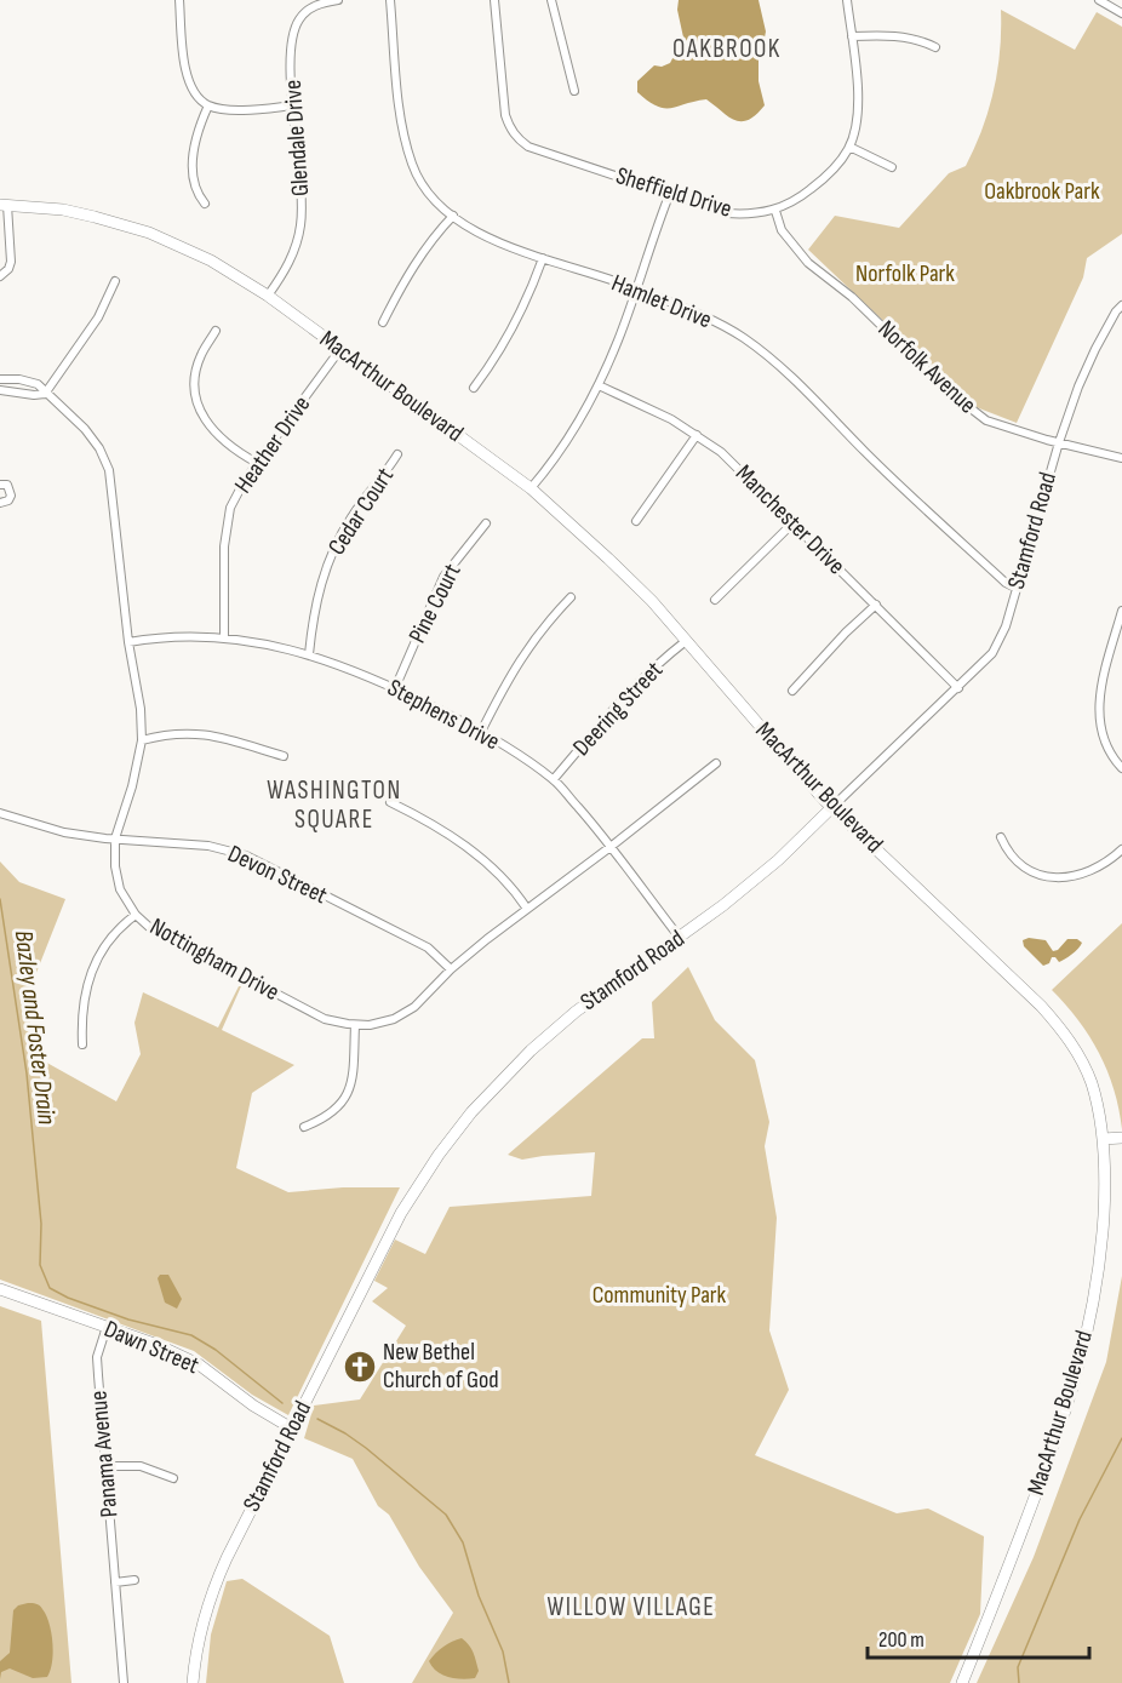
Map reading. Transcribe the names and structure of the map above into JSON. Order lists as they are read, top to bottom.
{
  "streets": {
    "street": [
      "Glendale Drive",
      "Sheffield Drive",
      "Hamlet Drive",
      "Norfolk Avenue",
      "MacArthur Boulevard",
      "Heather Drive",
      "Cedar Court",
      "Manchester Drive",
      "Stamford Road",
      "Pine Court",
      "Deering Street",
      "Stephens Drive",
      "Devon Street",
      "Nottingham Drive",
      "Dawn Street",
      "Panama Avenue"
    ]
  },
  "crossings": [
    ["Glendale Drive", "MacArthur Boulevard"],
    ["Sheffield Drive", "Norfolk Avenue"],
    ["Hamlet Drive", "Stamford Road"],
    ["Norfolk Avenue", "Stamford Road"],
    ["MacArthur Boulevard", "Heather Drive"],
    ["MacArthur Boulevard", "Stamford Road"],
    ["MacArthur Boulevard", "Deering Street"],
    ["Heather Drive", "Stephens Drive"],
    ["Cedar Court", "Stephens Drive"],
    ["Manchester Drive", "Stamford Road"],
    ["Stamford Road", "Stephens Drive"],
    ["Stamford Road", "Dawn Street"],
    ["Pine Court", "Stephens Drive"],
    ["Deering Street", "Stephens Drive"],
    ["Stephens Drive", "Nottingham Drive"],
    ["Devon Street", "Nottingham Drive"],
    ["Dawn Street", "Panama Avenue"]
  ],
  "districts": ["OAKBROOK", "WASHINGTON SQUARE", "WILLOW VILLAGE"],
  "water": ["Bazley and Foster Drain"],
  "parks": ["Oakbrook Park", "Norfolk Park", "Community Park"],
  "places": {
    "church": ["New Bethel Church of God"]
  },
  "scale_bar": "200 m"
}
